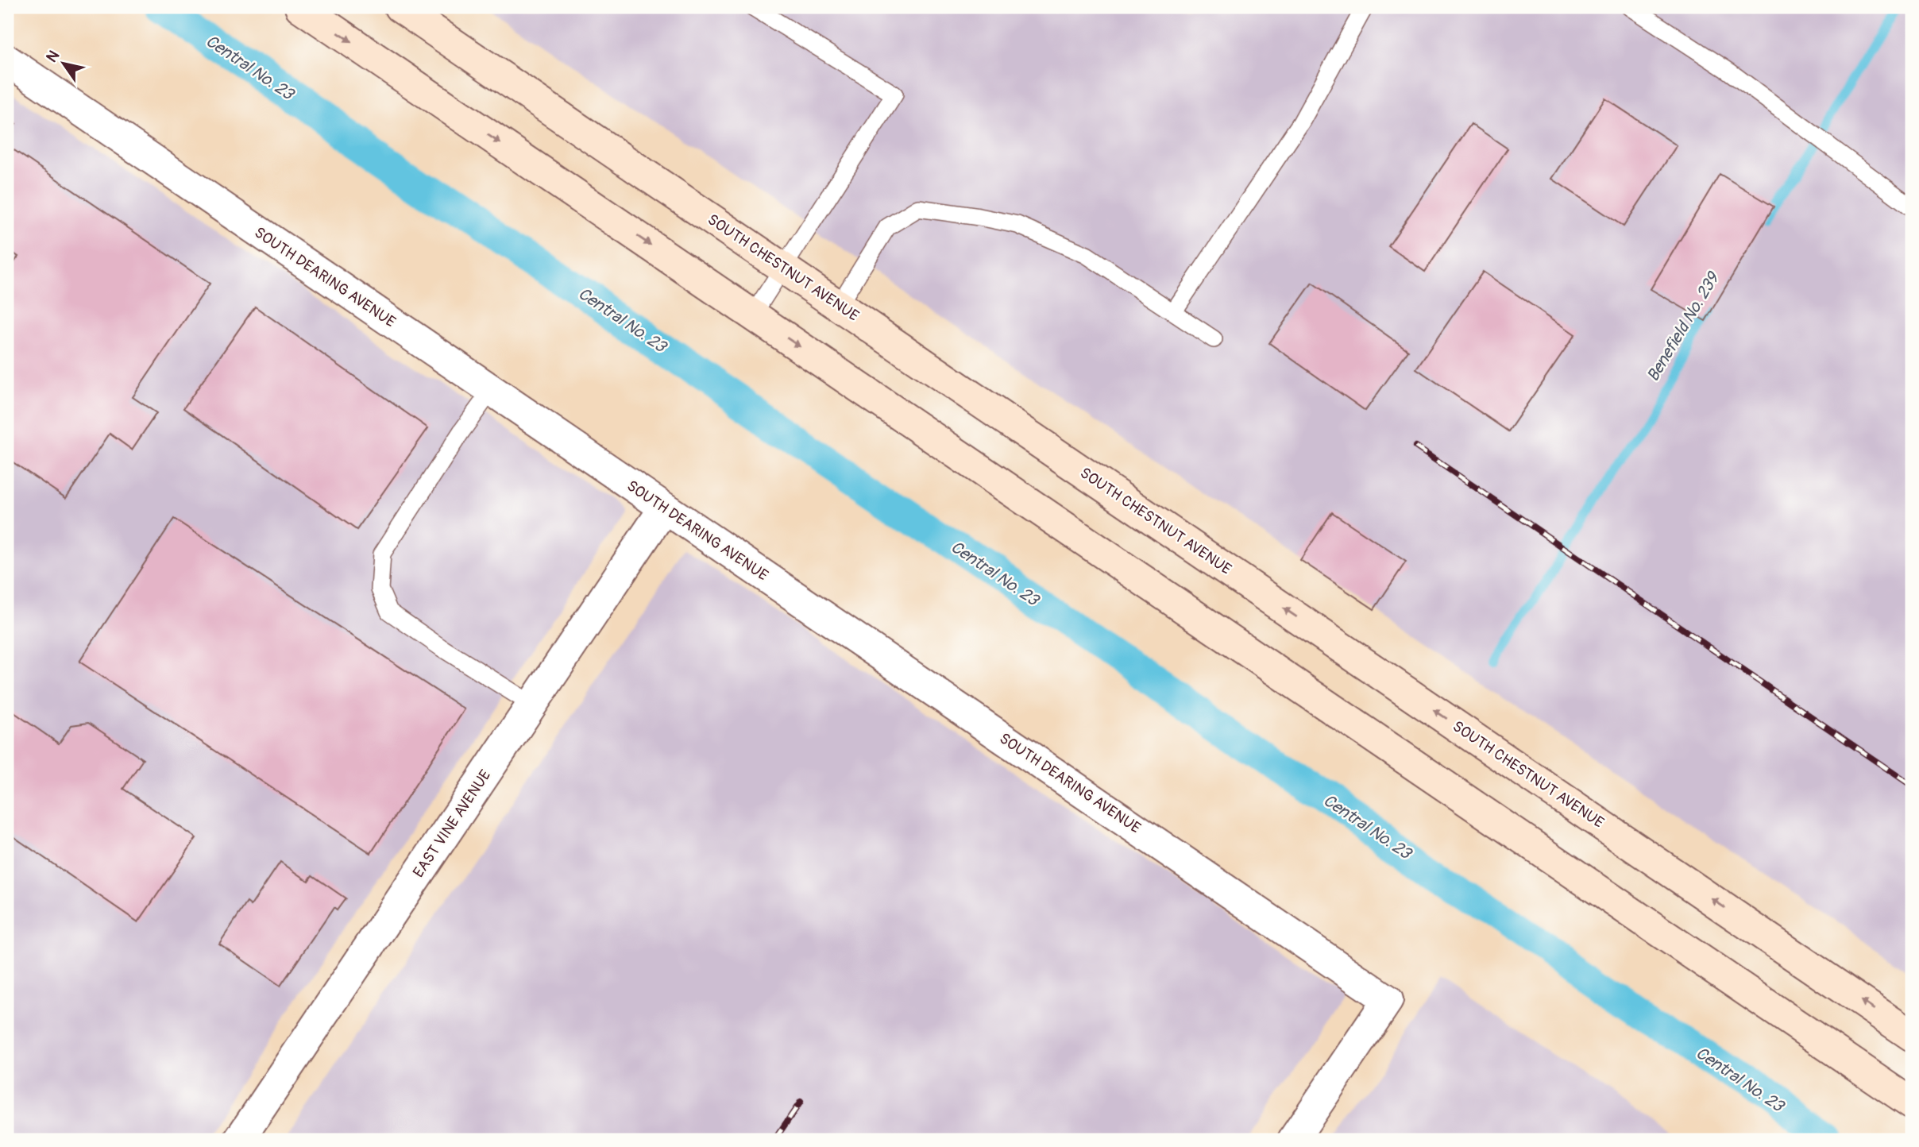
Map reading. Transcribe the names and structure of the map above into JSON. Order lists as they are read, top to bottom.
{
  "streets": {
    "main road": ["SOUTH CHESTNUT AVENUE"],
    "street": ["SOUTH DEARING AVENUE", "EAST VINE AVENUE"]
  },
  "crossings": [
    ["SOUTH DEARING AVENUE", "EAST VINE AVENUE"]
  ],
  "water": ["Central No. 23", "Benefield No. 239"],
  "north": "top left"
}
